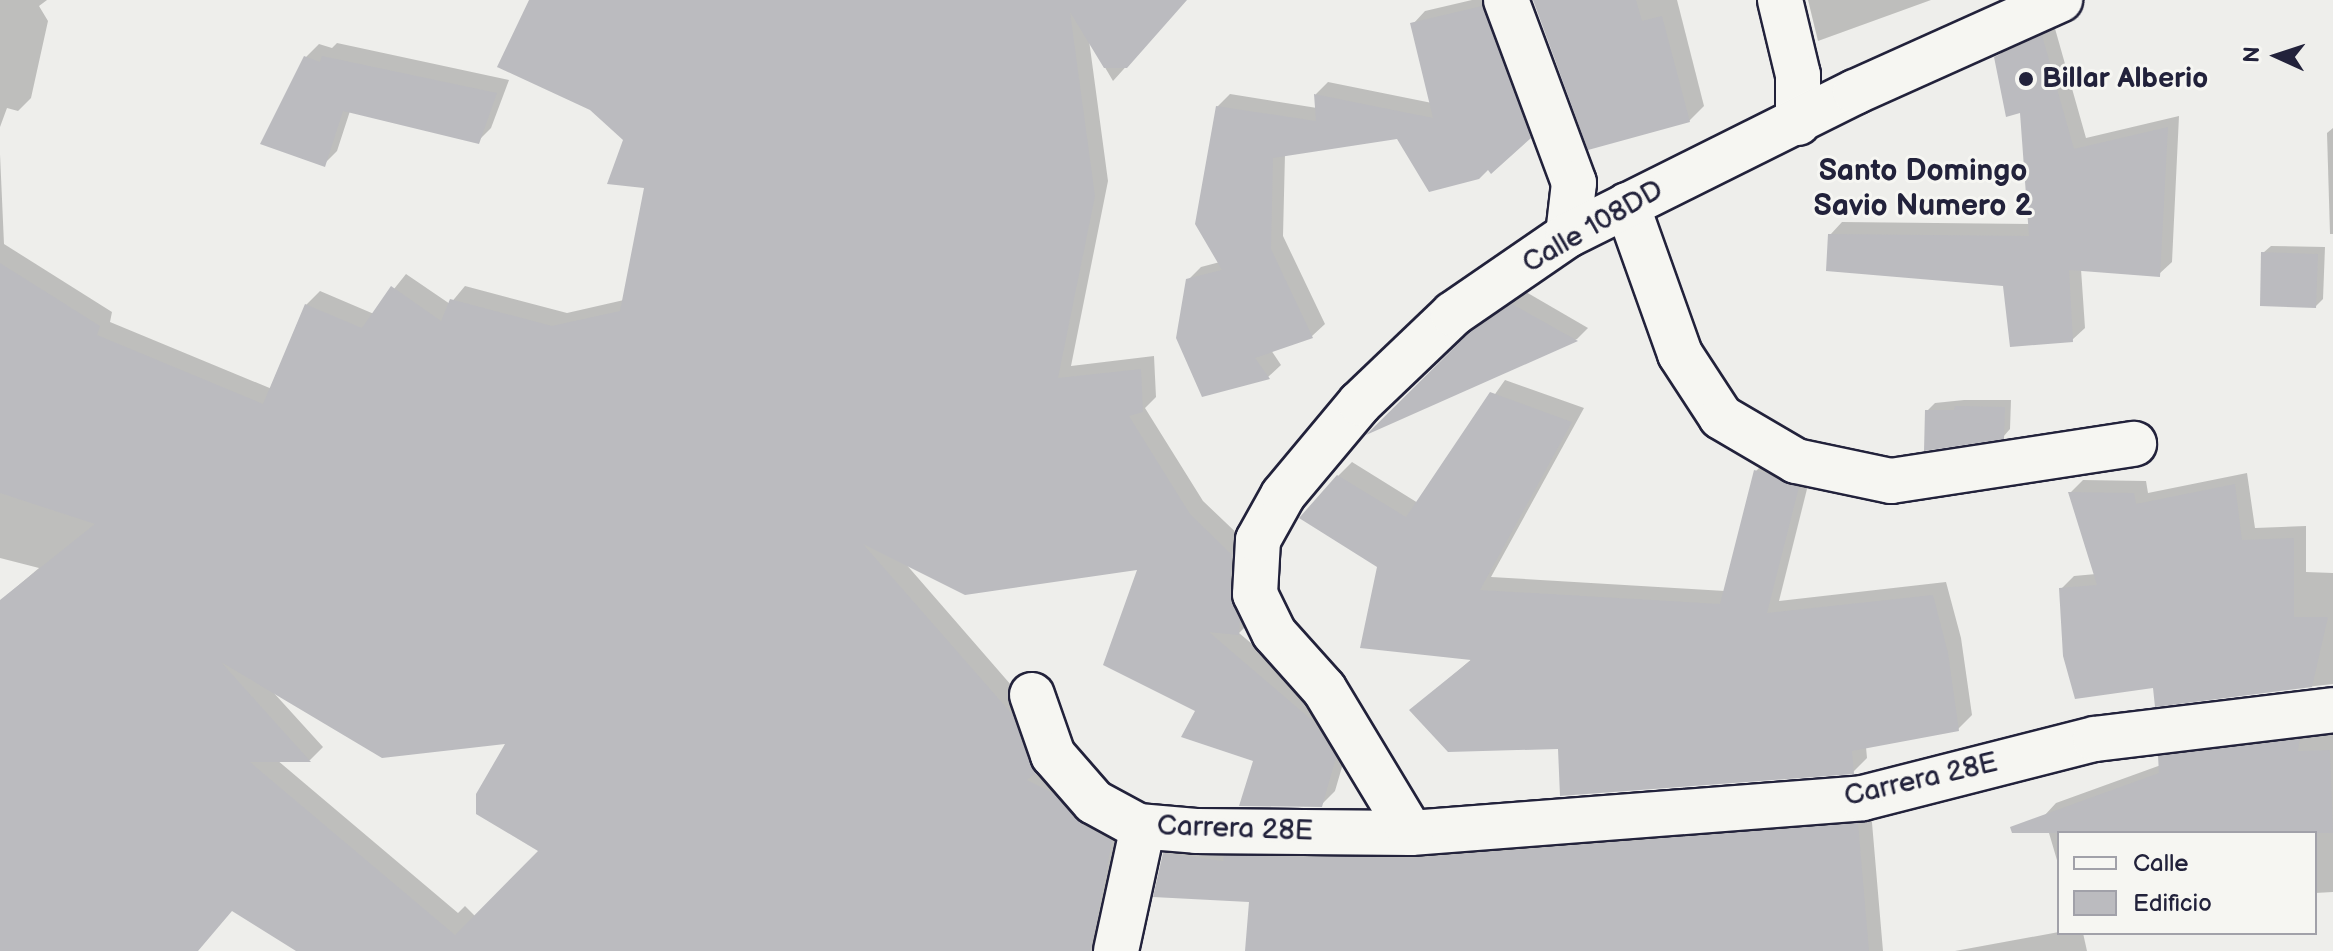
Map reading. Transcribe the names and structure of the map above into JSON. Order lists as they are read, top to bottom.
{
  "streets": {
    "street": ["Calle 108DD", "Carrera 28E"]
  },
  "crossings": [
    ["Calle 108DD", "Carrera 28E"]
  ],
  "districts": ["Santo Domingo Savio Numero 2"],
  "places": ["Billar Alberio"],
  "legend": ["Calle", "Edificio"],
  "north": "left"
}
